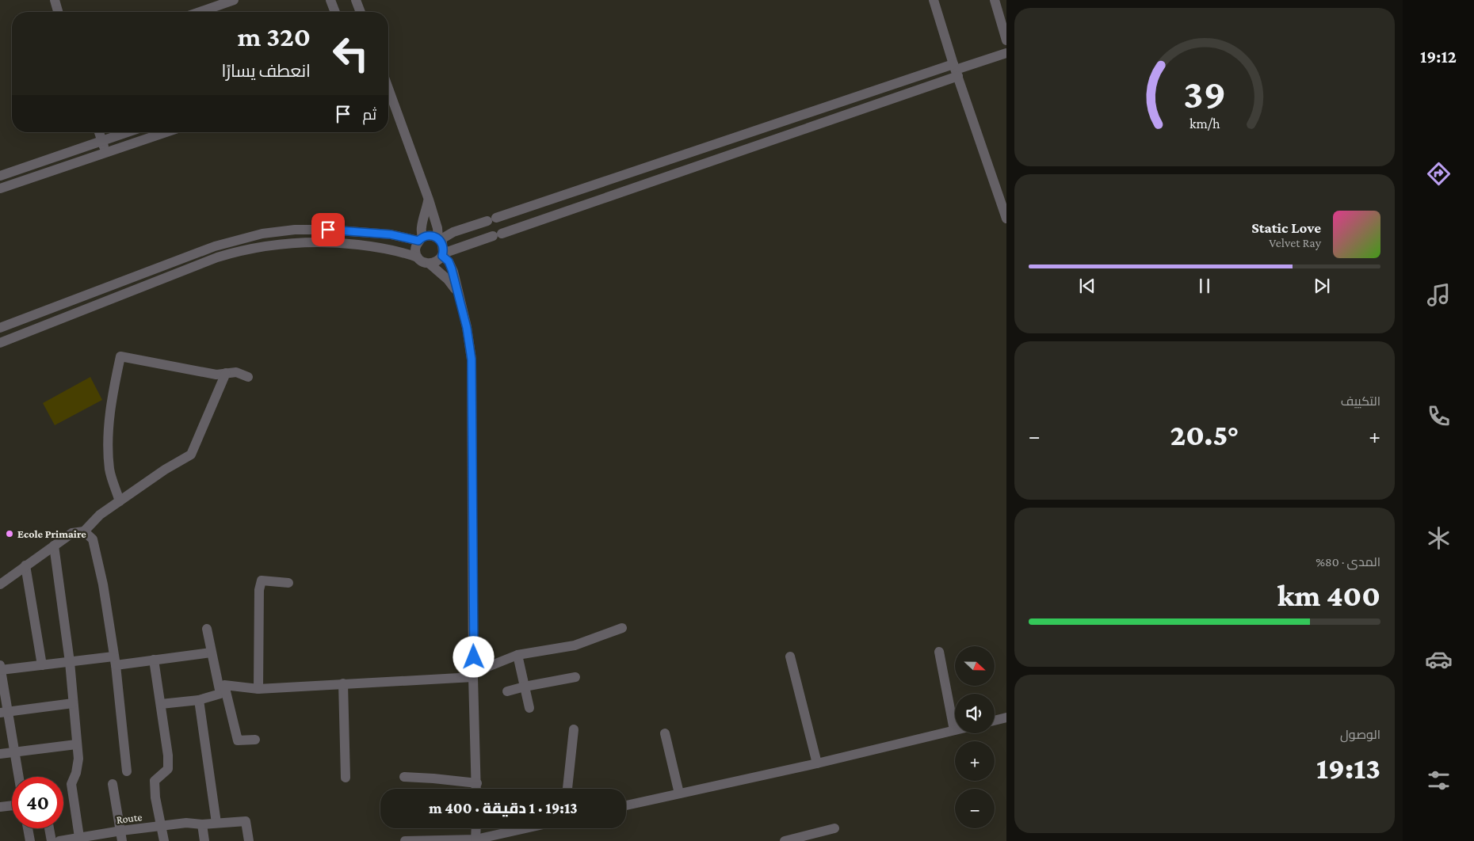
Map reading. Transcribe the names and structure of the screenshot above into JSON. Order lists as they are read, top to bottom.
{
  "streets": {
    "street": ["Route"]
  },
  "places": ["Ecole Primaire"],
  "north": "right",
  "page": {
    "tabs": "19:12",
    "turn": ["320 m", "انعطف يسارًا"],
    "then": "ثم",
    "song": ["Static Love", "Velvet Ray"],
    "tile": [
      "التكييف",
      ["المدى · 80%", "400 km"],
      ["الوصول", "19:13"]
    ],
    "heat": ["−", "20.5°", "+"],
    "map_buttons": ["+", "−"],
    "limit": "40",
    "trip": "19:13 · 1 دقيقة · 400 m",
    "gauge": ["39", "km/h"]
  }
}
